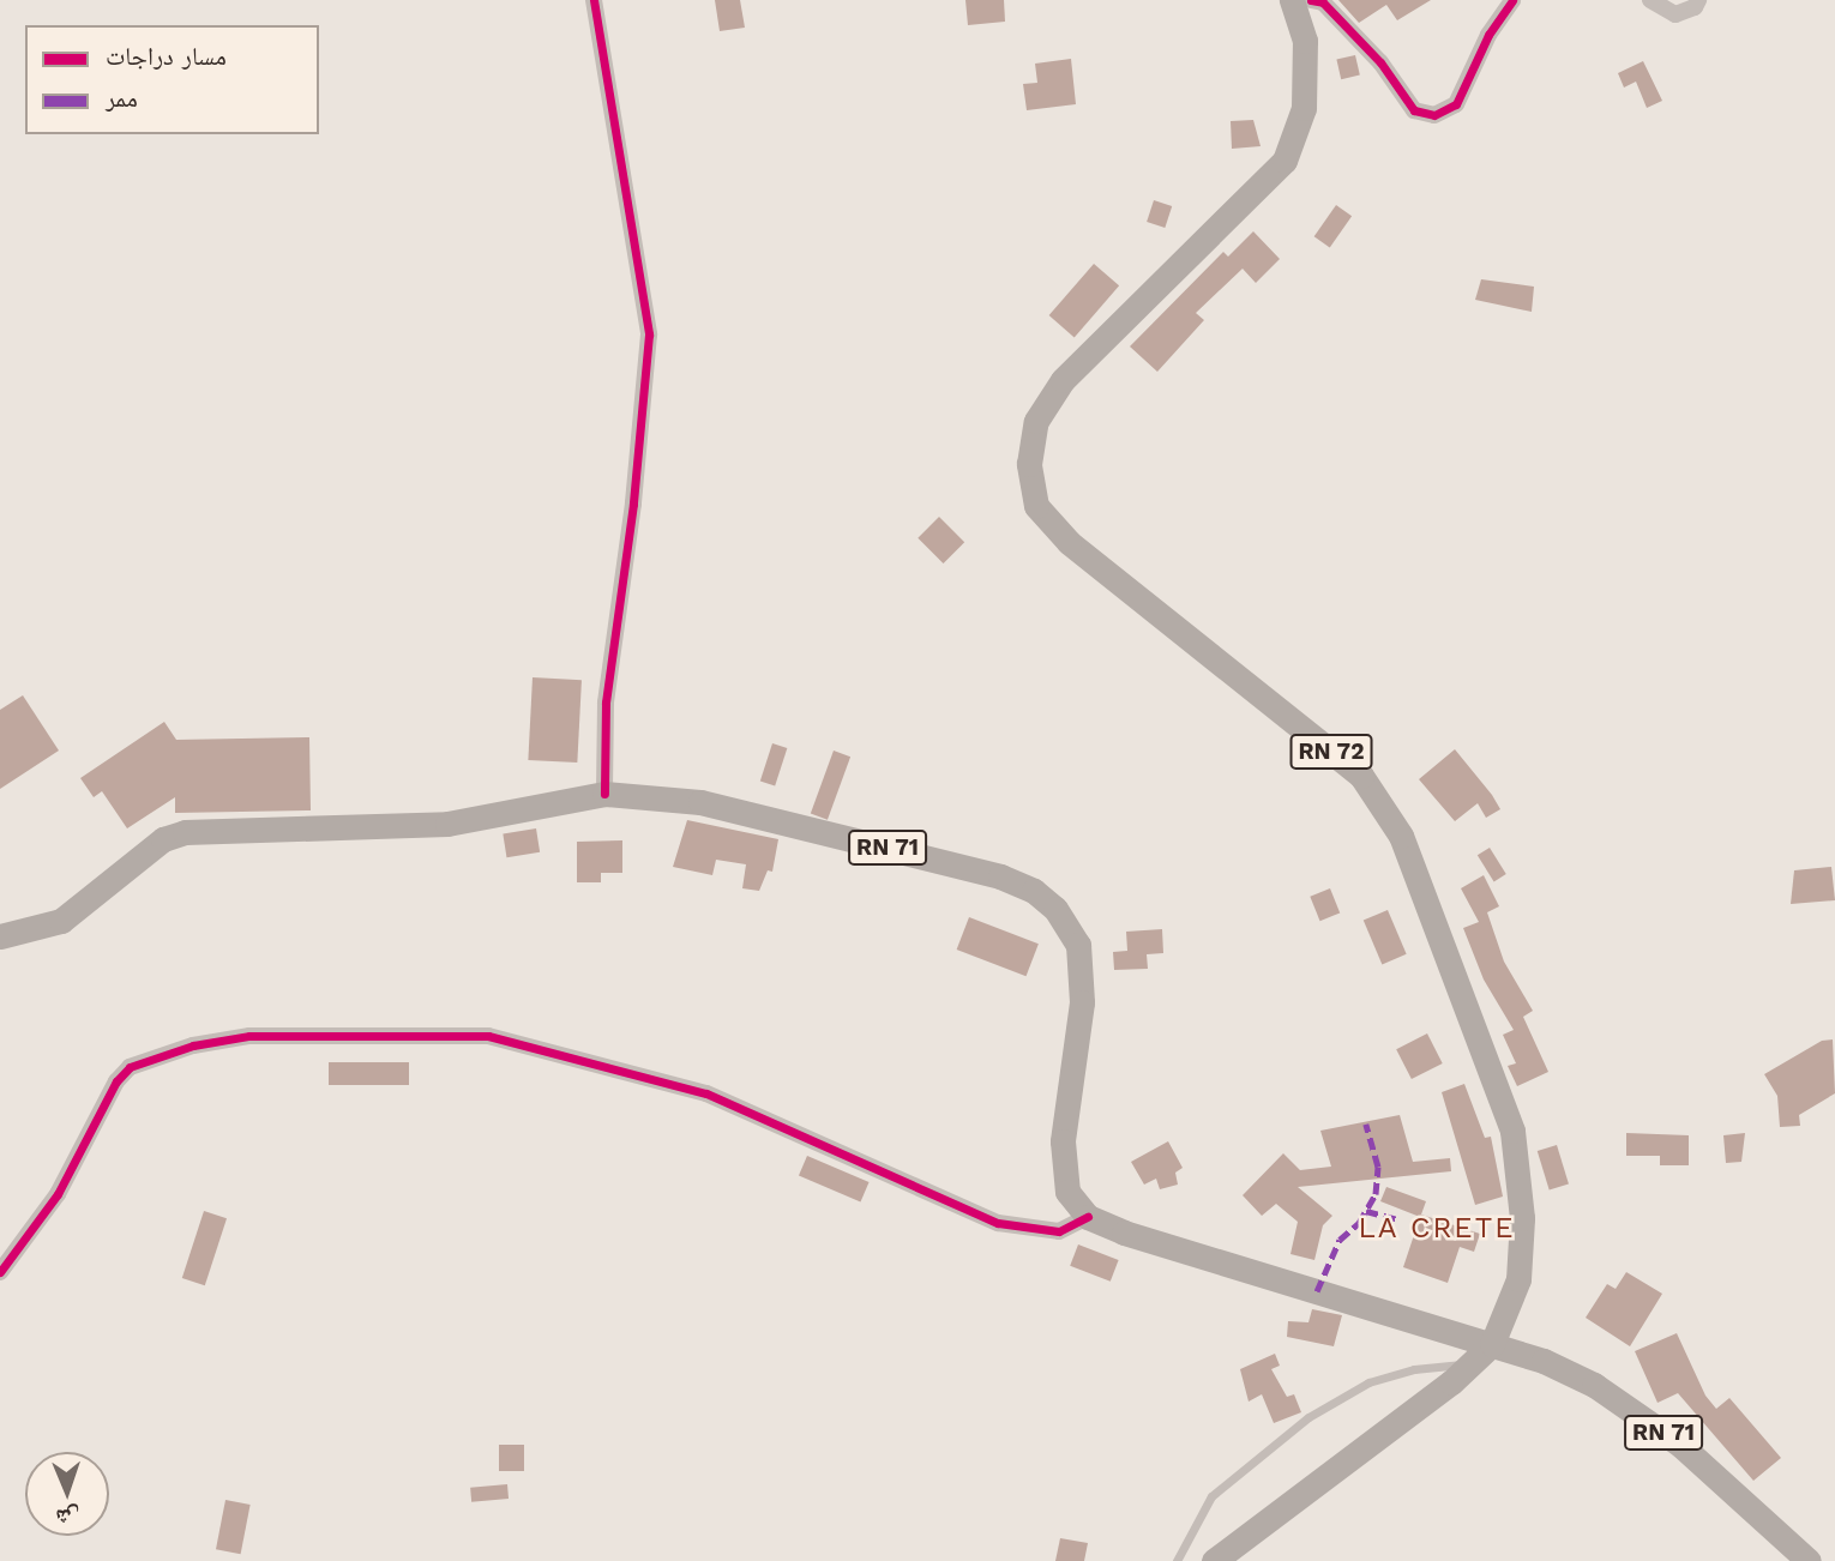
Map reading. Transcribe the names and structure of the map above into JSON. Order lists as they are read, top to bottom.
{
  "streets": {
    "main road": ["RN 72", "RN 71"]
  },
  "crossings": [
    ["RN 72", "RN 71"]
  ],
  "districts": ["LA CRETE"],
  "legend": ["مسار دراجات", "ممر"],
  "north": "bottom"
}
